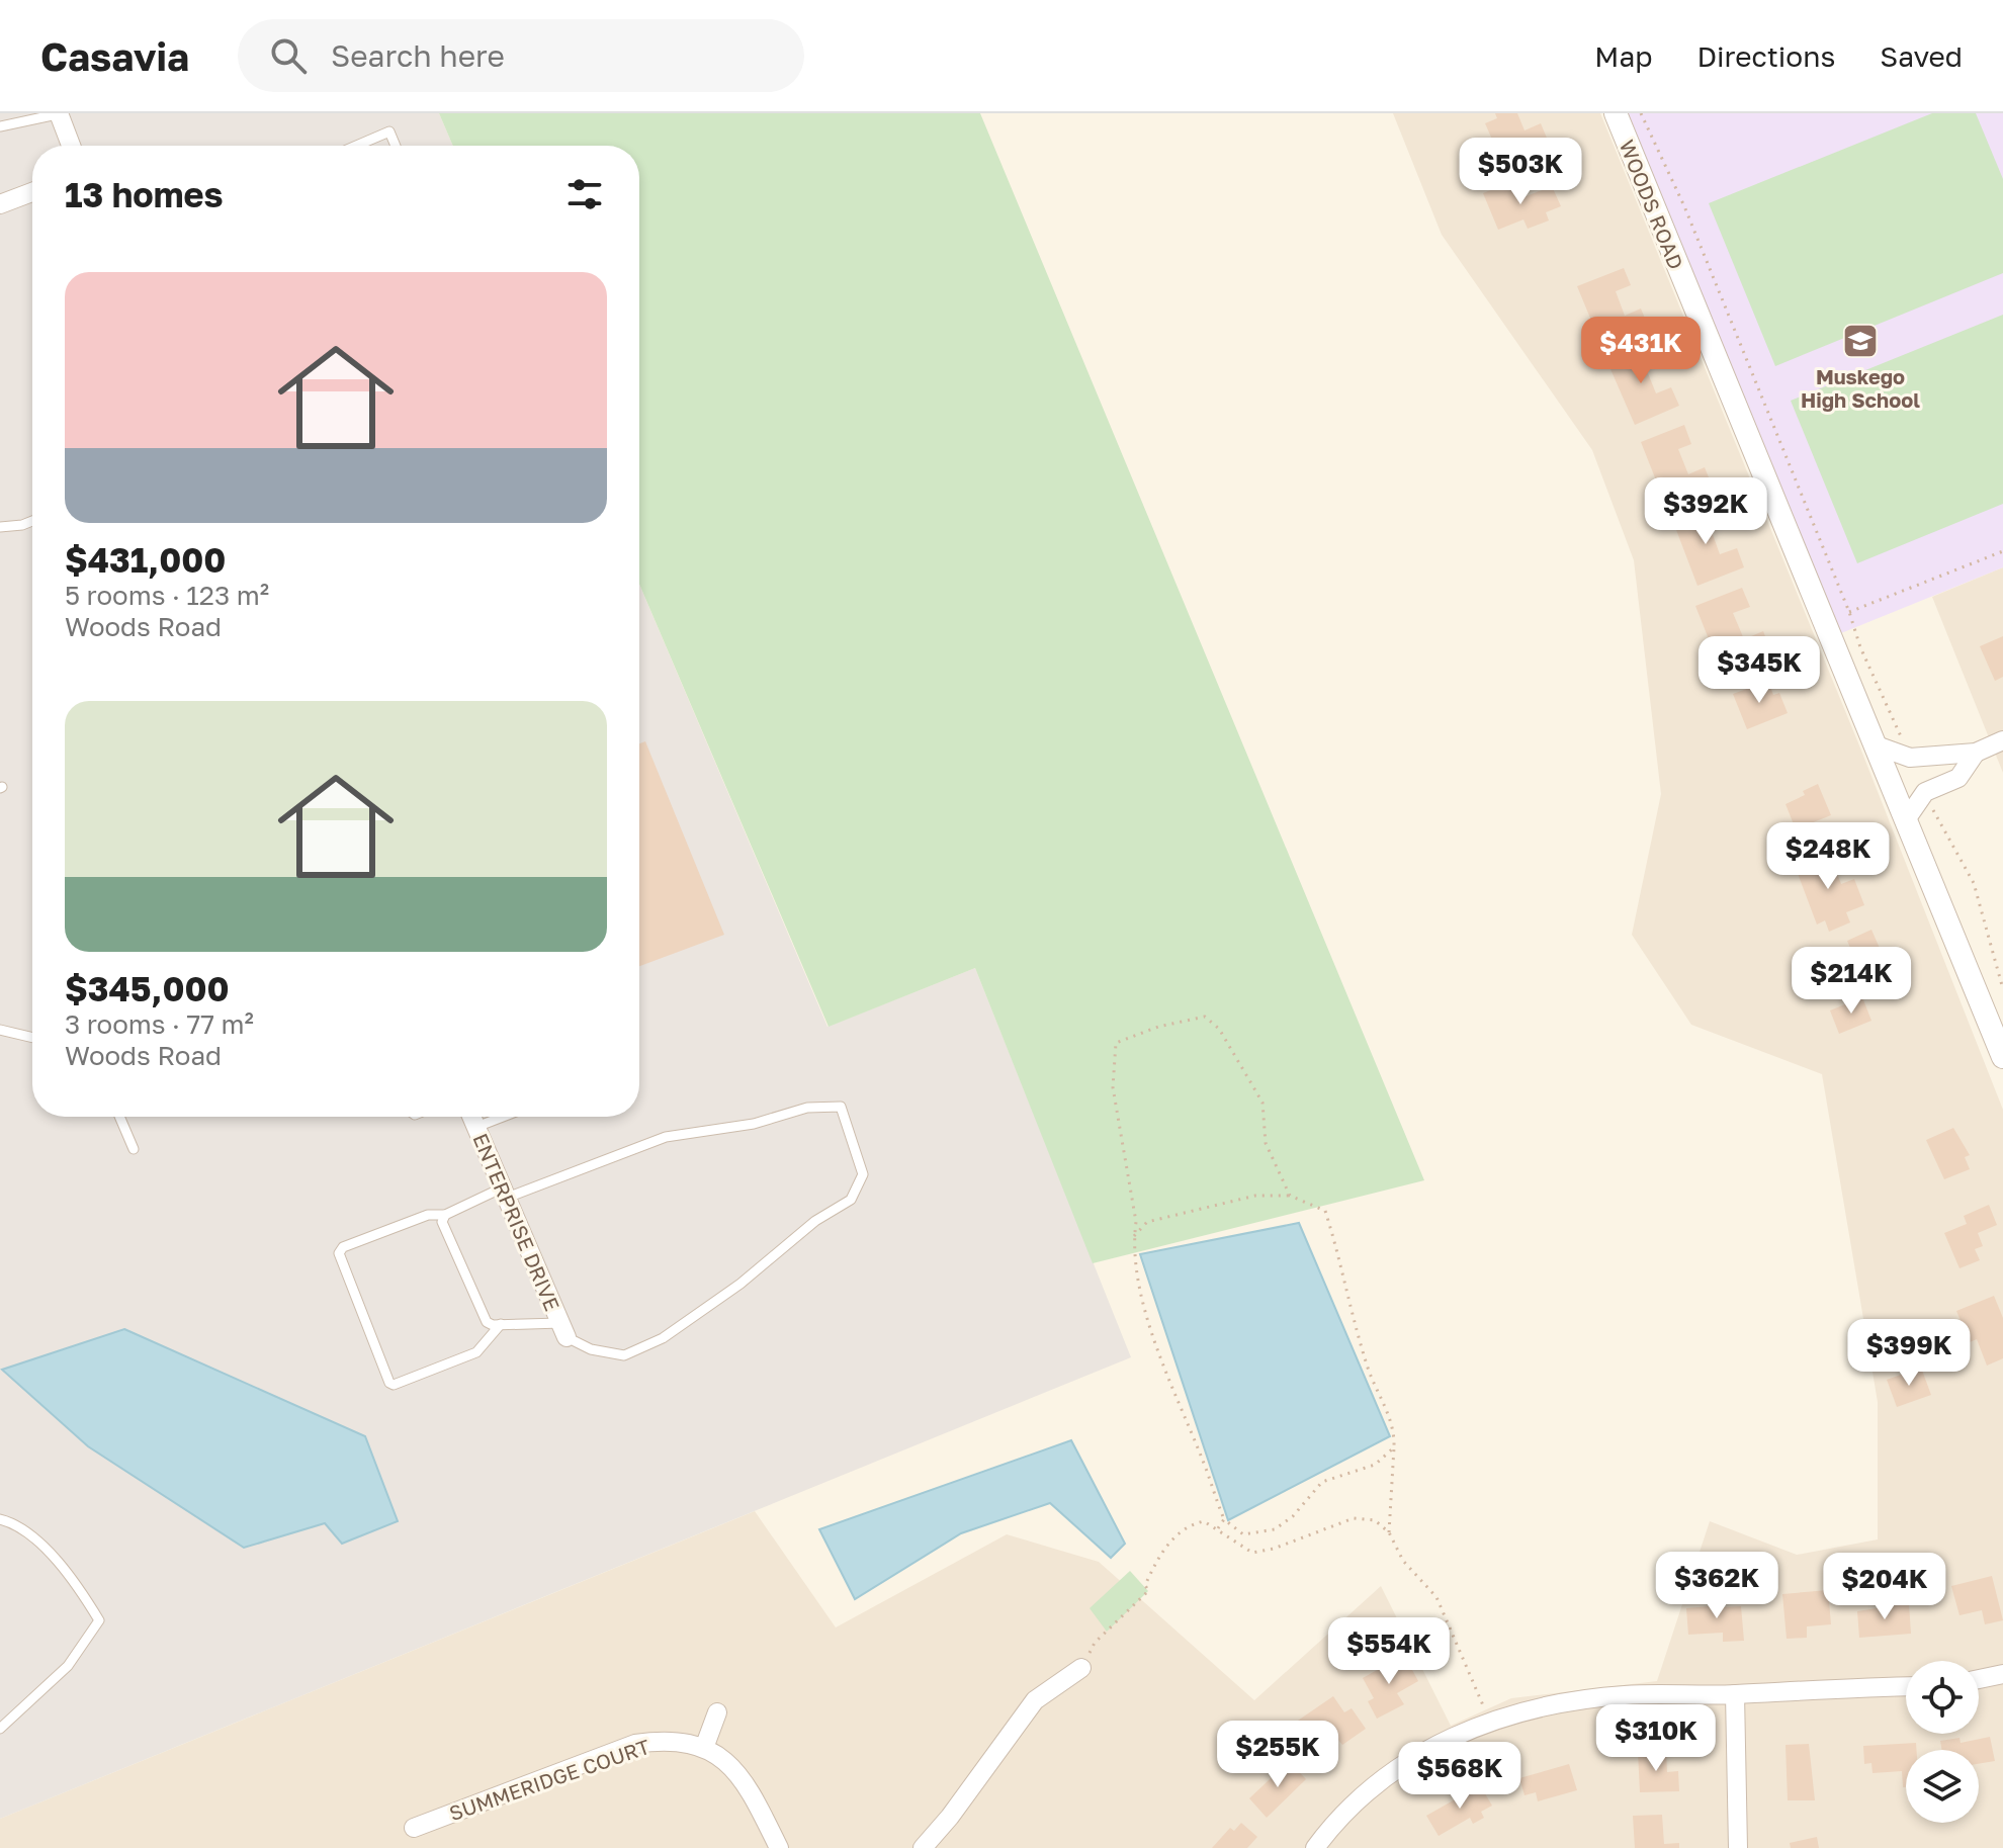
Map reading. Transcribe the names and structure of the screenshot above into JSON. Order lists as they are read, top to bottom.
{
  "streets": {
    "street": ["WOODS ROAD", "ENTERPRISE DRIVE", "SUMMERIDGE COURT"]
  },
  "places": {
    "school or university": ["Muskego High School"]
  },
  "page": {
    "header": "Casavia",
    "search": "Search here",
    "nav": ["Map", "Directions", "Saved"],
    "price": [
      "$503K",
      "$431K",
      "$392K",
      "$345K",
      "$248K",
      "$214K",
      "$399K",
      "$362K",
      "$204K",
      "$554K",
      "$310K",
      "$255K",
      "$568K"
    ],
    "heading": "13 homes",
    "list": [
      {
        "name": "$431,000",
        "note": "5 rooms · 123 m² · Woods Road"
      },
      {
        "name": "$345,000",
        "note": "3 rooms · 77 m² · Woods Road"
      }
    ]
  }
}
